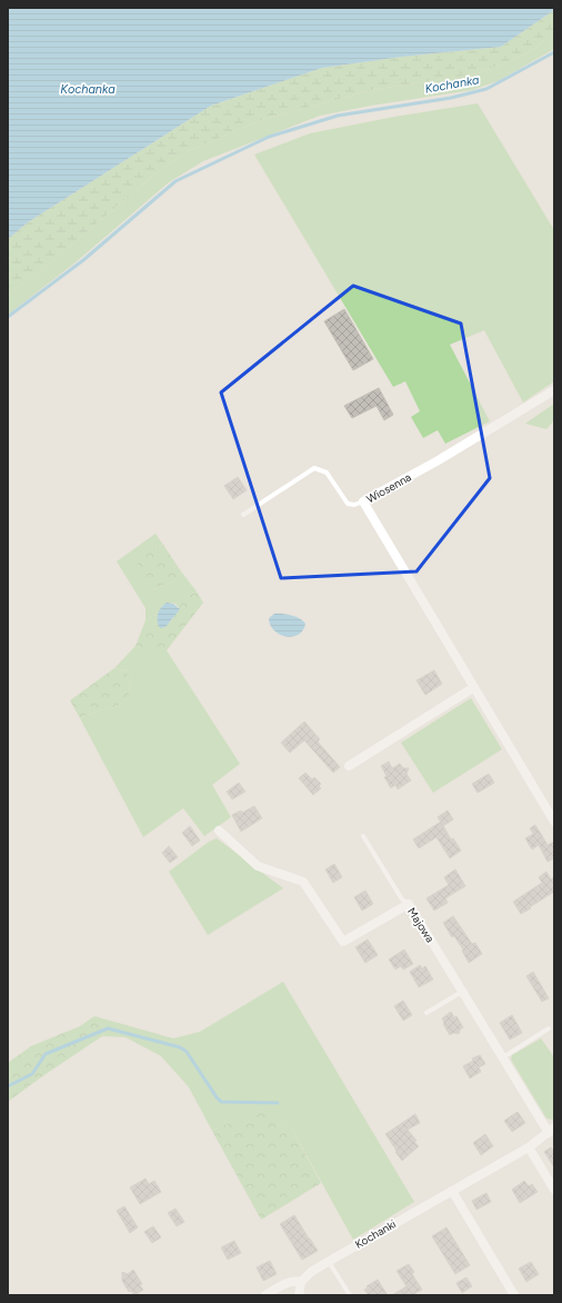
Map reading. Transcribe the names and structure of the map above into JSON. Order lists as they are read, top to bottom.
{
  "streets": {
    "street": ["Wiosenna", "Majowa", "Kochanki"]
  },
  "crossings": [
    ["Majowa", "Kochanki"]
  ],
  "water": ["Kochanka"]
}
